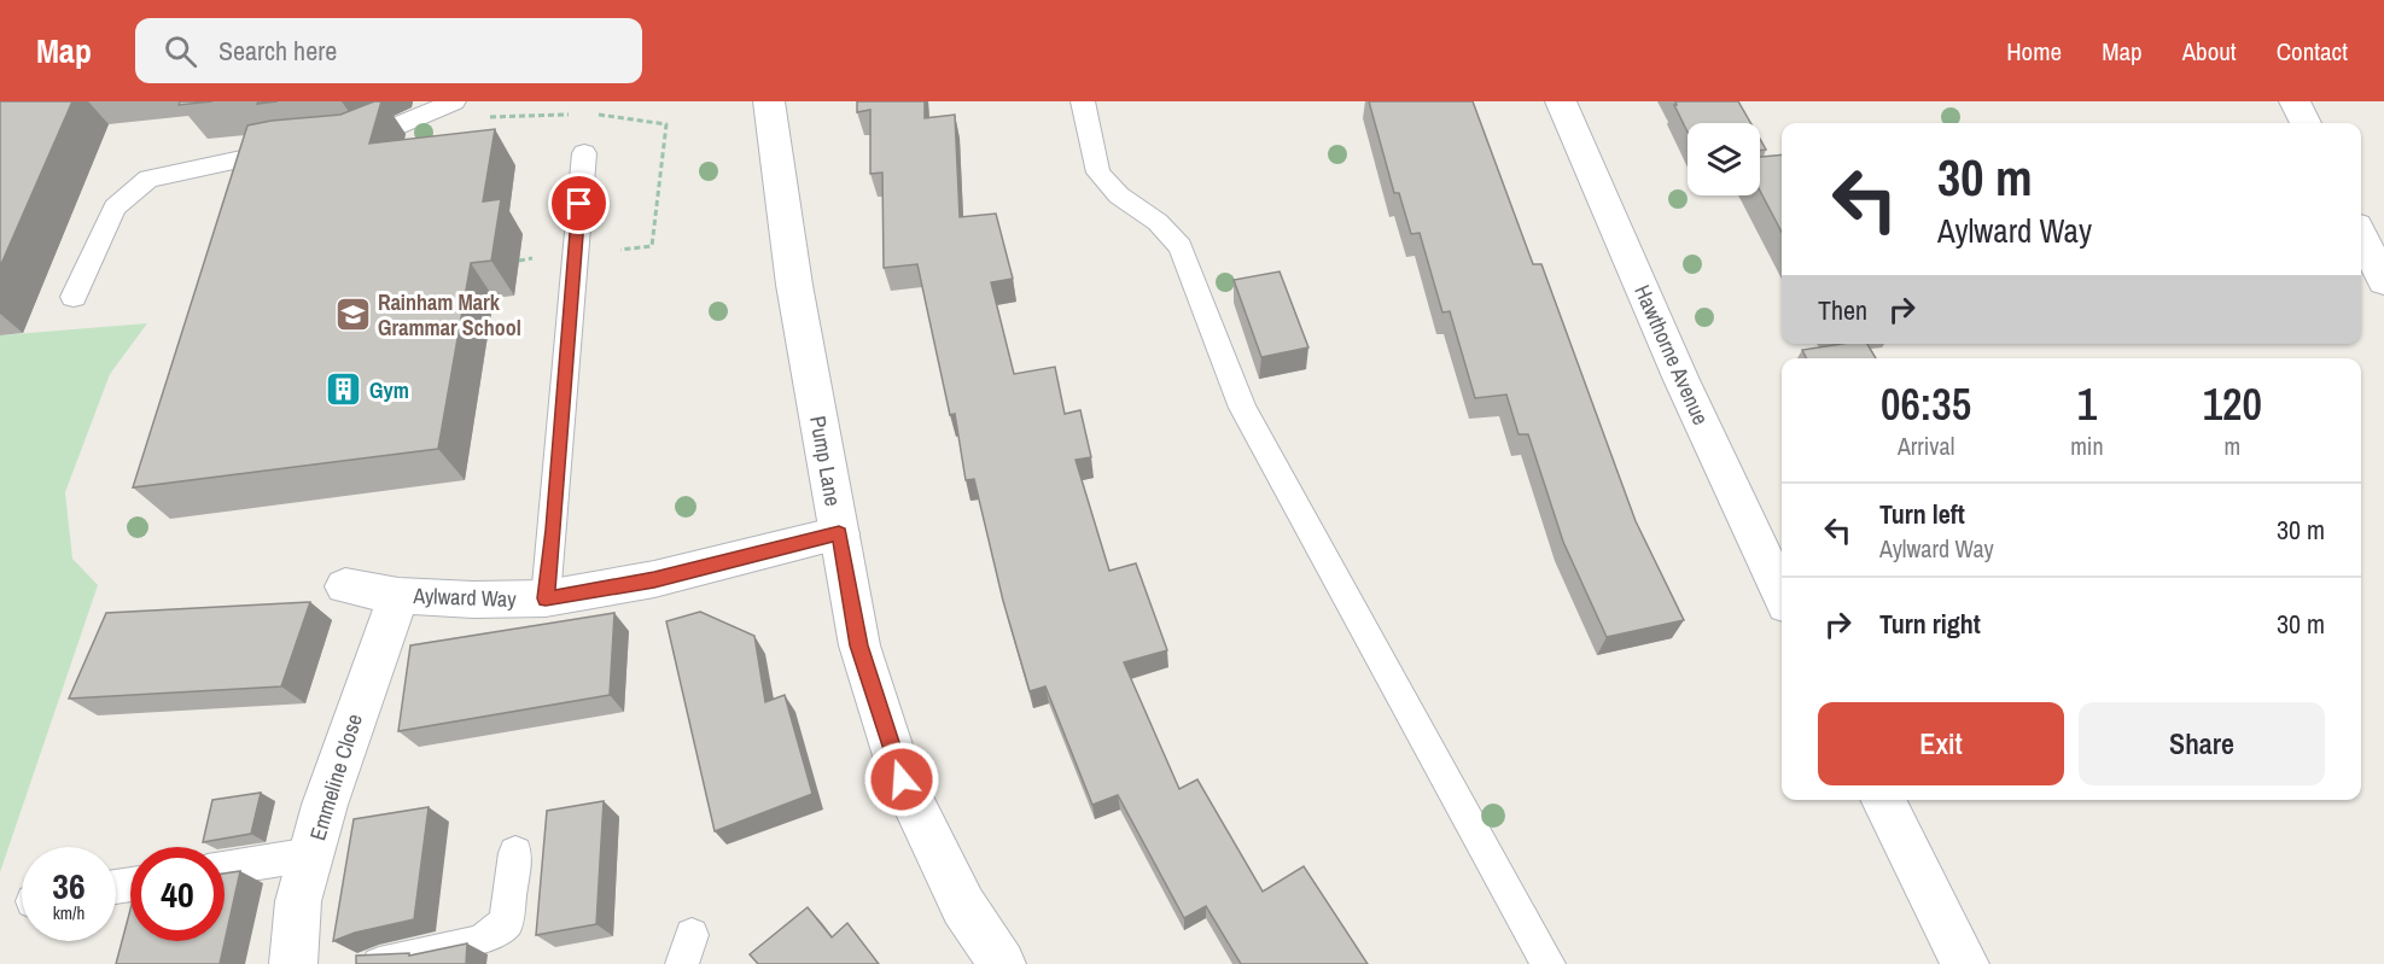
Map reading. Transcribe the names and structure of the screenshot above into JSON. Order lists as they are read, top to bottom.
{
  "streets": {
    "street": [
      "Hawthorne Avenue",
      "Pump Lane",
      "Aylward Way",
      "Emmeline Close"
    ]
  },
  "crossings": [
    ["Pump Lane", "Aylward Way"],
    ["Aylward Way", "Emmeline Close"]
  ],
  "places": {
    "school or university": ["Rainham Mark Grammar School"],
    "building": ["Gym"]
  },
  "page": {
    "header": "Map",
    "search": "Search here",
    "nav": [
      "Home",
      "Map",
      "About",
      "Contact"
    ],
    "turn": ["30 m", "Aylward Way"],
    "then": "Then",
    "eta": [
      "06:35",
      "Arrival",
      "1",
      "min",
      "120",
      "m"
    ],
    "list": [
      {
        "name": "Turn left",
        "note": "Aylward Way",
        "value": "30 m"
      },
      {
        "name": "Turn right",
        "value": "30 m"
      }
    ],
    "buttons": ["Exit", "Share"],
    "speed": "36 km/h",
    "limit": "40"
  }
}
